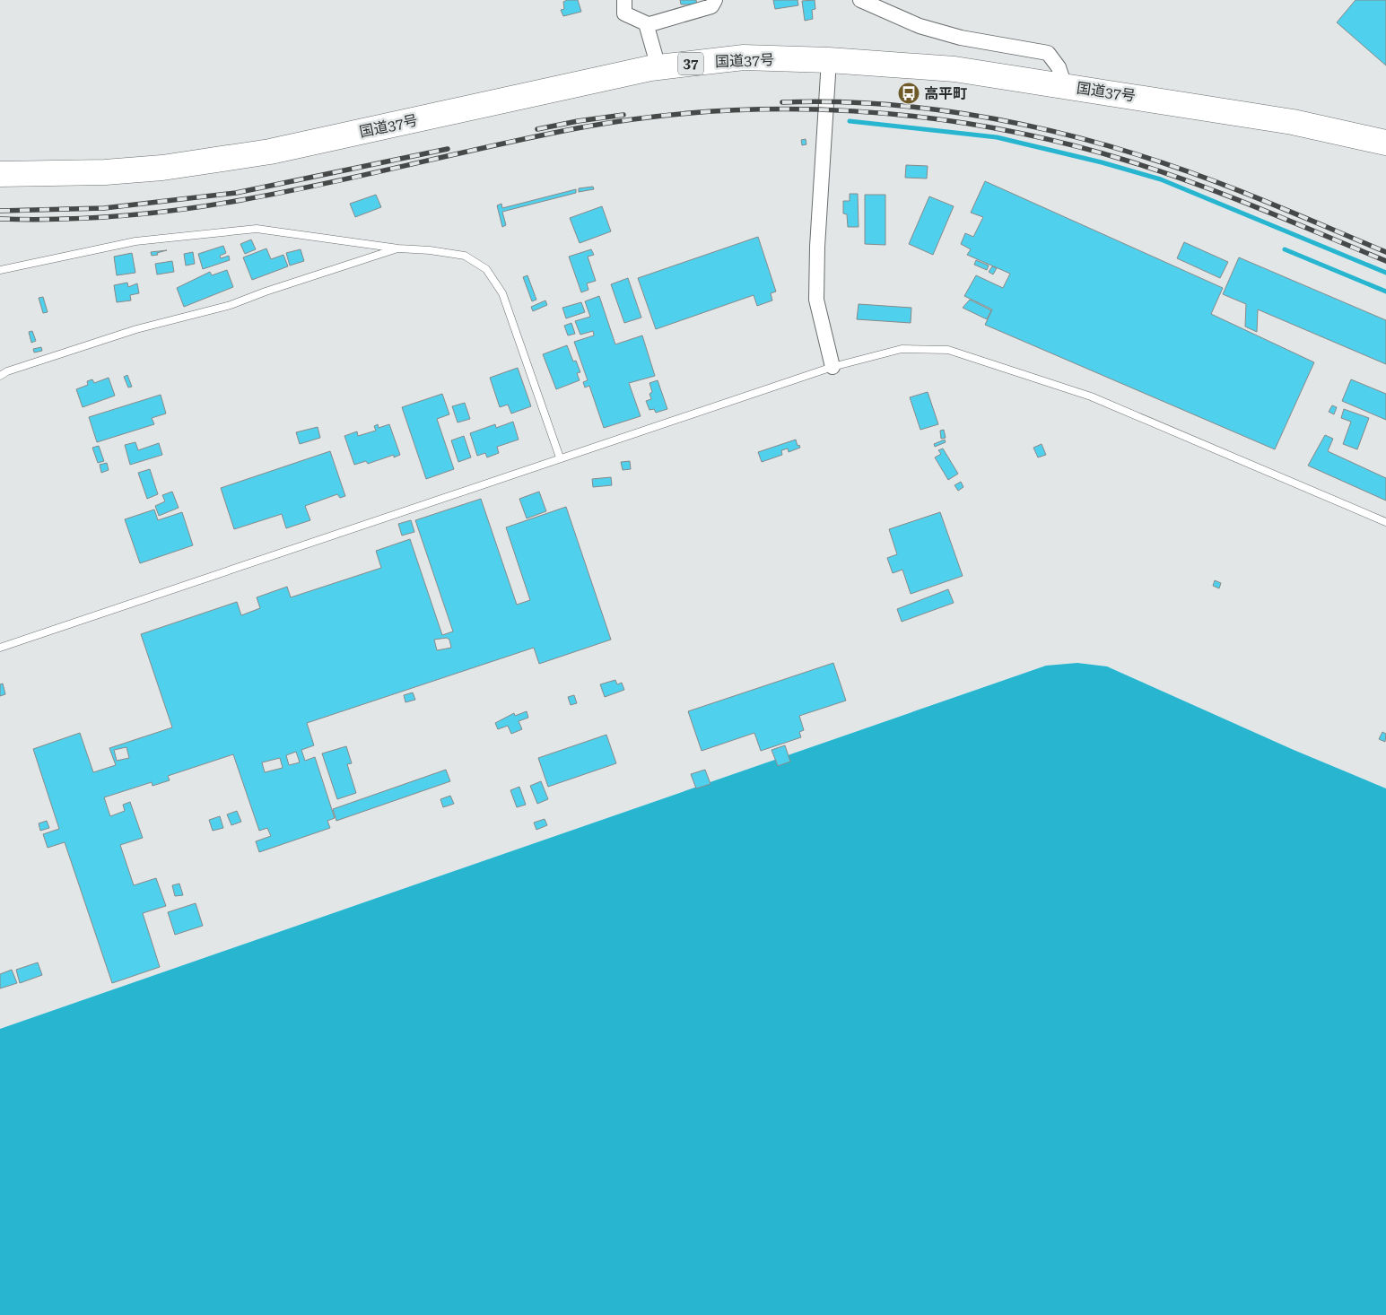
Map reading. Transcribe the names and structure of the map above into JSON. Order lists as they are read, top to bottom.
{
  "streets": {
    "highway": ["国道37号", "37"]
  },
  "places": {
    "bus stop": ["高平町"]
  }
}
